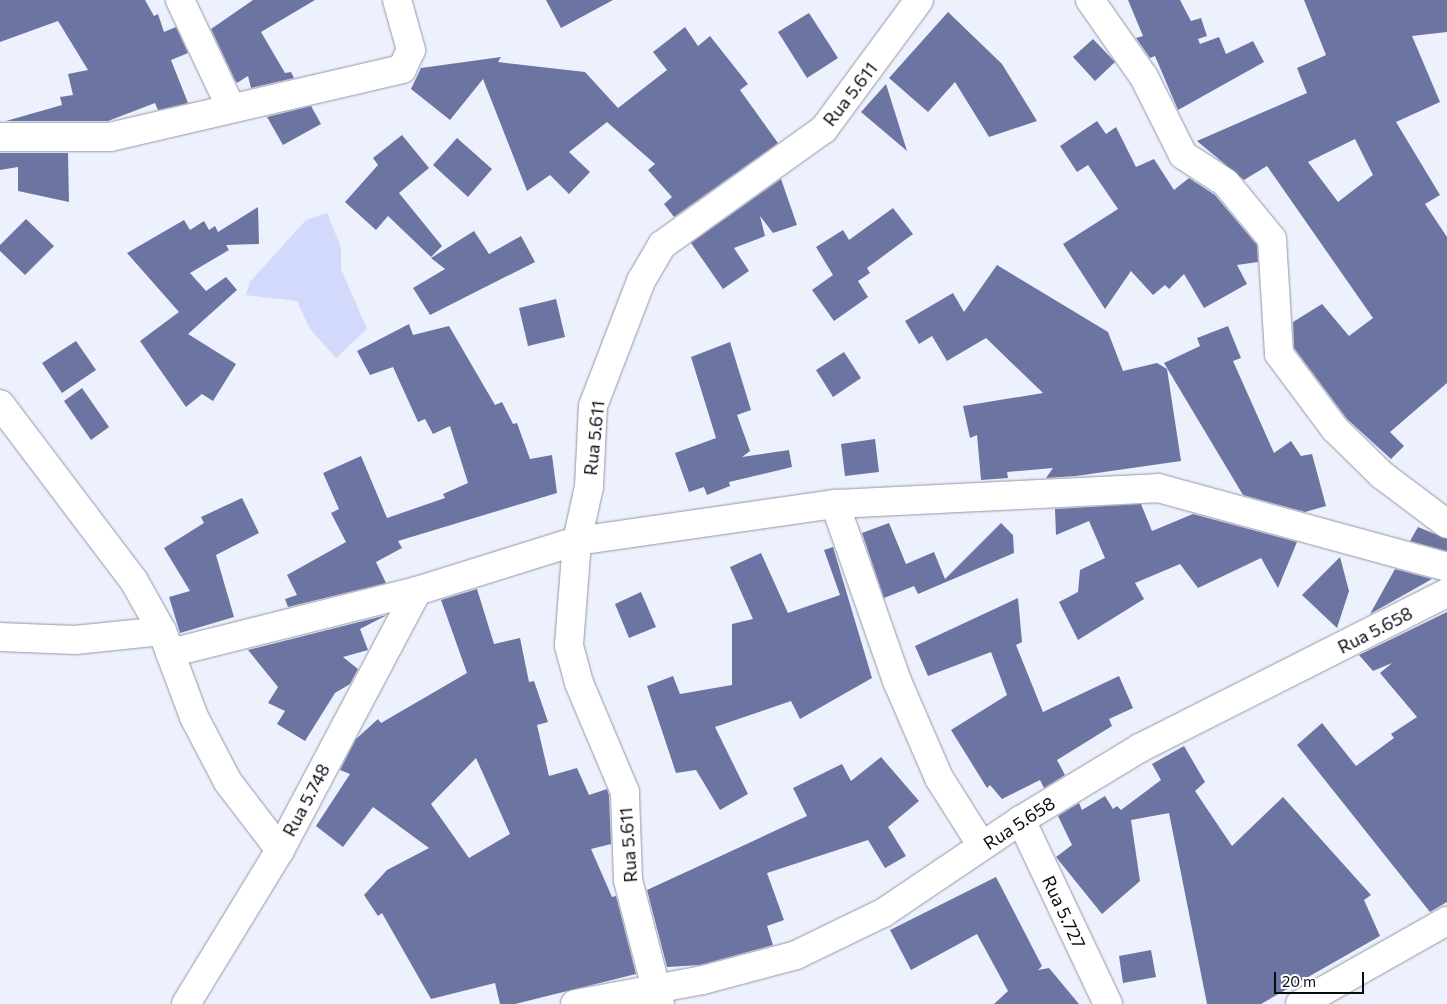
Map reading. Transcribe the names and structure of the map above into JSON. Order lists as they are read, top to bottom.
{
  "streets": {
    "street": [
      "Rua 5.611",
      "Rua 5.658",
      "Rua 5.748",
      "Rua 5.727"
    ]
  },
  "crossings": [
    ["Rua 5.611", "Rua 5.658"],
    ["Rua 5.658", "Rua 5.727"]
  ],
  "scale_bar": "20 m"
}
